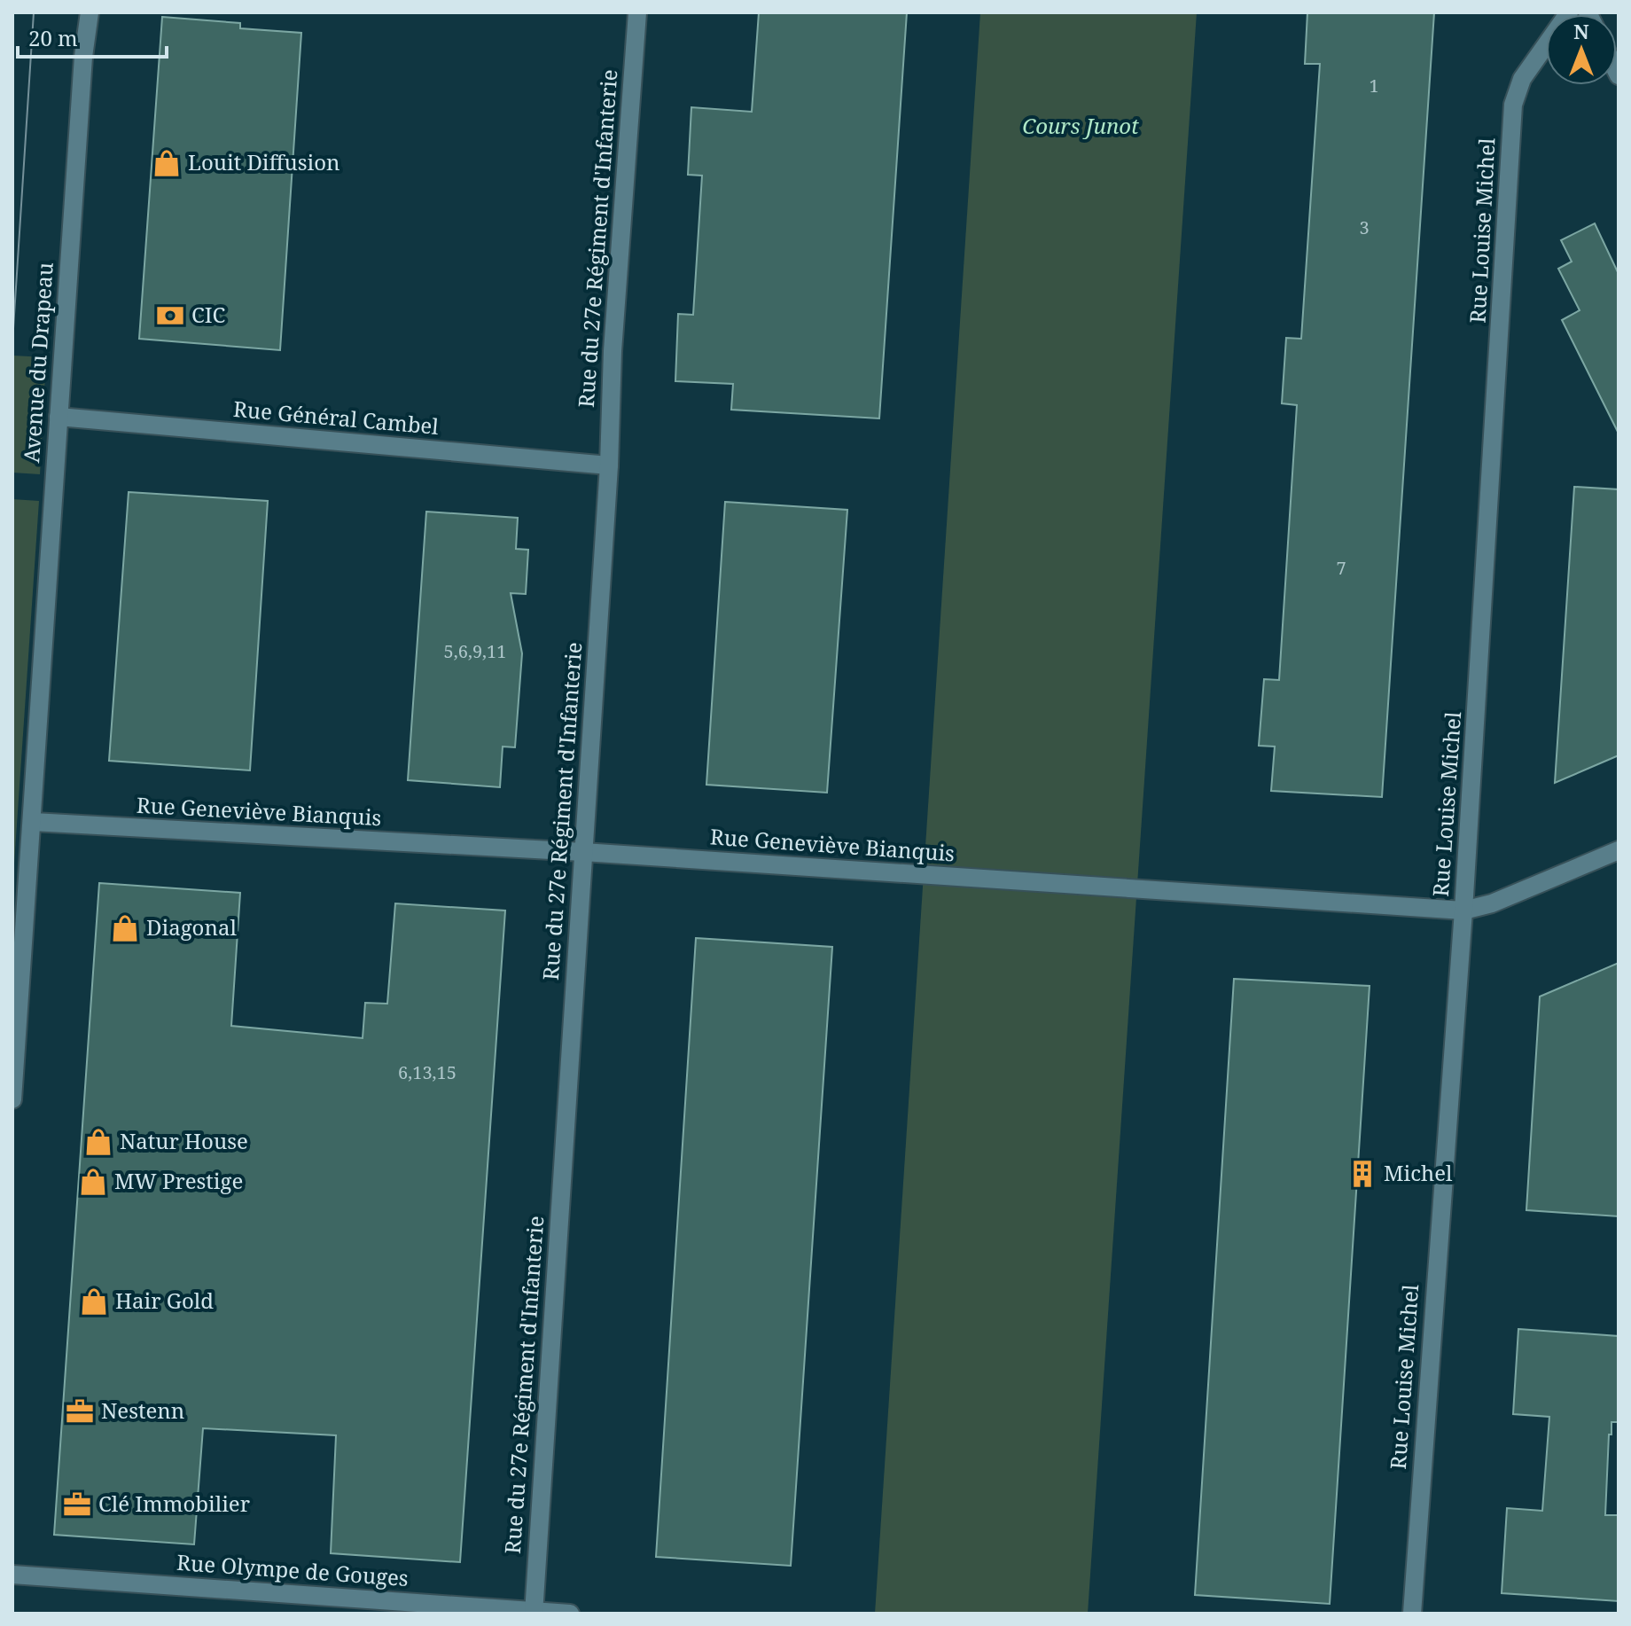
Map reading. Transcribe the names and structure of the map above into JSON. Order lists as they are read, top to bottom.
{
  "streets": {
    "street": [
      "Rue Louise Michel",
      "Rue du 27e Régiment d'Infanterie",
      "Avenue du Drapeau",
      "Rue Général Cambel",
      "Rue Geneviève Bianquis",
      "Rue Olympe de Gouges"
    ]
  },
  "crossings": [
    ["Rue Louise Michel", "Rue Geneviève Bianquis"],
    ["Rue du 27e Régiment d'Infanterie", "Rue Général Cambel"],
    ["Rue du 27e Régiment d'Infanterie", "Rue Geneviève Bianquis"],
    ["Rue du 27e Régiment d'Infanterie", "Rue Olympe de Gouges"],
    ["Avenue du Drapeau", "Rue Général Cambel"],
    ["Avenue du Drapeau", "Rue Geneviève Bianquis"]
  ],
  "parks": ["Cours Junot"],
  "places": {
    "shop": [
      "Louit Diffusion",
      "Diagonal",
      "Natur House",
      "MW Prestige",
      "Hair Gold"
    ],
    "bank": ["CIC"],
    "building": ["Michel"],
    "office": ["Nestenn", "Clé Immobilier"]
  },
  "house_numbers": [
    "1",
    "3",
    "7",
    "5,6,9,11",
    "6,13,15"
  ],
  "scale_bar": "20 m",
  "north": "top"
}
